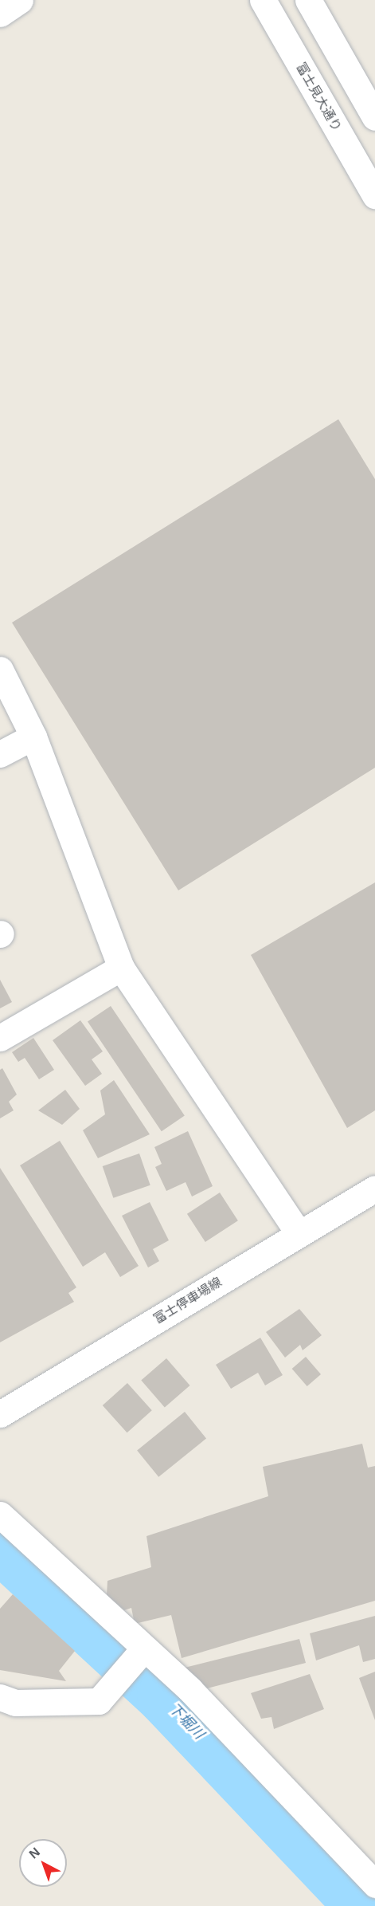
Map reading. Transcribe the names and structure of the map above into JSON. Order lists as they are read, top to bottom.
{
  "streets": {
    "street": ["富士見大通り", "富士停車場線"]
  },
  "water": ["下堀川"],
  "north": "top left"
}
